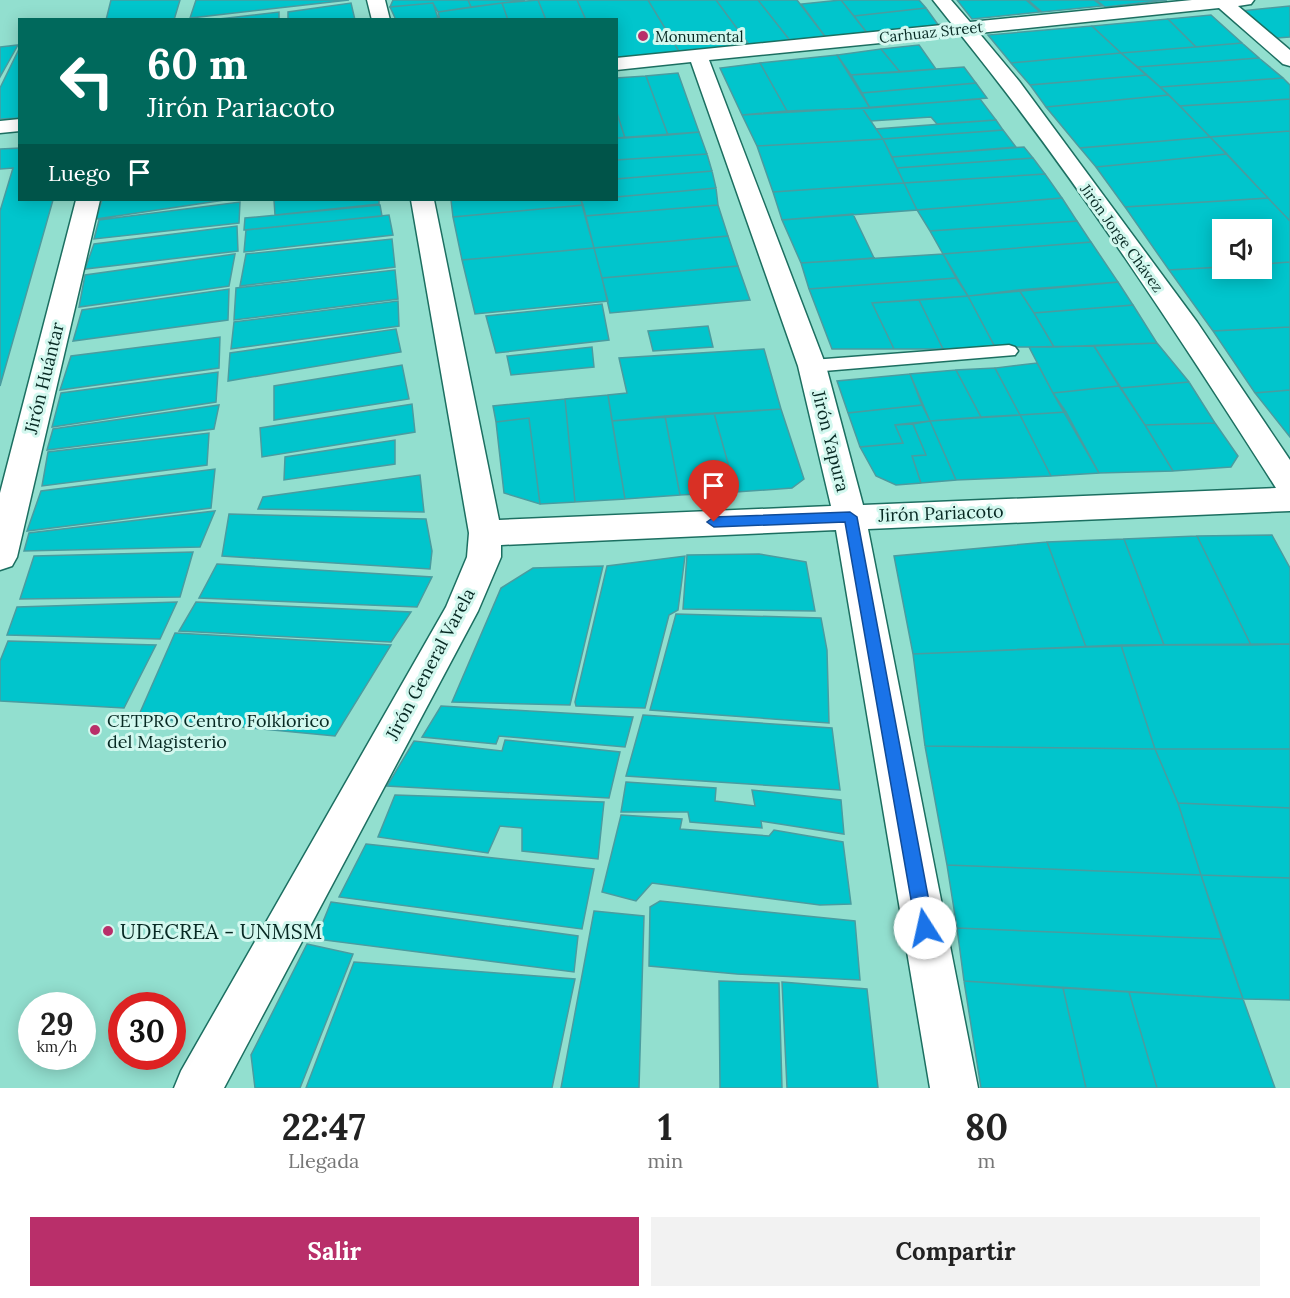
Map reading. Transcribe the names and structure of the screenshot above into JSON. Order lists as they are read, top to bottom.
{
  "streets": {
    "street": [
      "Carhuaz Street",
      "Jirón Jorge Chávez",
      "Jirón Huántar",
      "Jirón Yapura",
      "Jirón Pariacoto",
      "Jirón General Varela"
    ]
  },
  "crossings": [
    ["Carhuaz Street", "Jirón Jorge Chávez"],
    ["Carhuaz Street", "Jirón Yapura"],
    ["Jirón Yapura", "Jirón Pariacoto"],
    ["Jirón Pariacoto", "Jirón General Varela"]
  ],
  "places": ["Monumental", "CETPRO Centro Folklorico del Magisterio", "UDECREA - UNMSM"],
  "page": {
    "turn": ["60 m", "Jirón Pariacoto"],
    "then": "Luego",
    "speed": "29 km/h",
    "limit": "30",
    "eta": [
      "22:47",
      "Llegada",
      "1",
      "min",
      "80",
      "m"
    ],
    "buttons": ["Salir", "Compartir"]
  }
}
